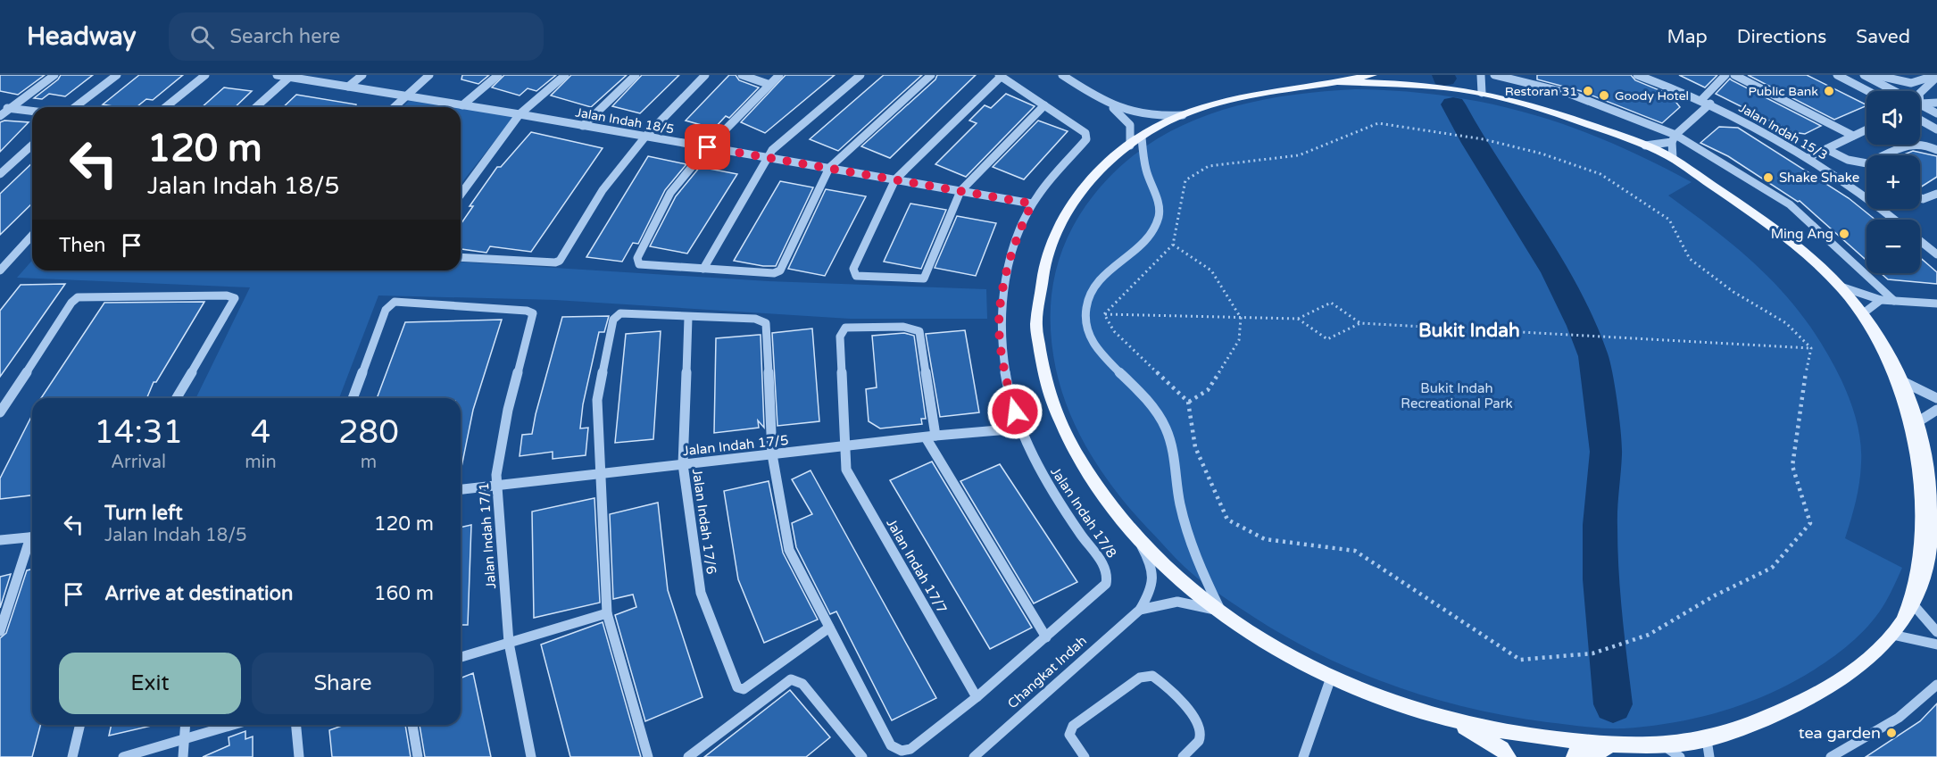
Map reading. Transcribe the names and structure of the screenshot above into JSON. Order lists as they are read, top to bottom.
{
  "streets": {
    "street": [
      "Jalan Indah 18/5",
      "Jalan Indah 15/3",
      "Jalan Indah 17/5",
      "Jalan Indah 17/8",
      "Jalan Indah 17/6",
      "Jalan Indah 17/1",
      "Jalan Indah 17/7",
      "Changkat Indah"
    ]
  },
  "crossings": [
    ["Jalan Indah 18/5", "Jalan Indah 17/8"],
    ["Jalan Indah 17/5", "Jalan Indah 17/8"],
    ["Jalan Indah 17/5", "Jalan Indah 17/6"],
    ["Jalan Indah 17/5", "Jalan Indah 17/1"],
    ["Jalan Indah 17/5", "Jalan Indah 17/7"]
  ],
  "districts": ["Bukit Indah"],
  "parks": ["Bukit Indah Recreational Park"],
  "places": [
    "Restoran 31",
    "Public Bank",
    "Goody Hotel",
    "Shake Shake",
    "Ming Ang",
    "tea garden"
  ],
  "page": {
    "header": "Headway",
    "search": "Search here",
    "nav": ["Map", "Directions", "Saved"],
    "map_buttons": ["+", "−"],
    "turn": ["120 m", "Jalan Indah 18/5"],
    "then": "Then",
    "eta": [
      "14:31",
      "Arrival",
      "4",
      "min",
      "280",
      "m"
    ],
    "list": [
      {
        "name": "Turn left",
        "note": "Jalan Indah 18/5",
        "value": "120 m"
      },
      {
        "name": "Arrive at destination",
        "value": "160 m"
      }
    ],
    "buttons": ["Exit", "Share"]
  }
}
